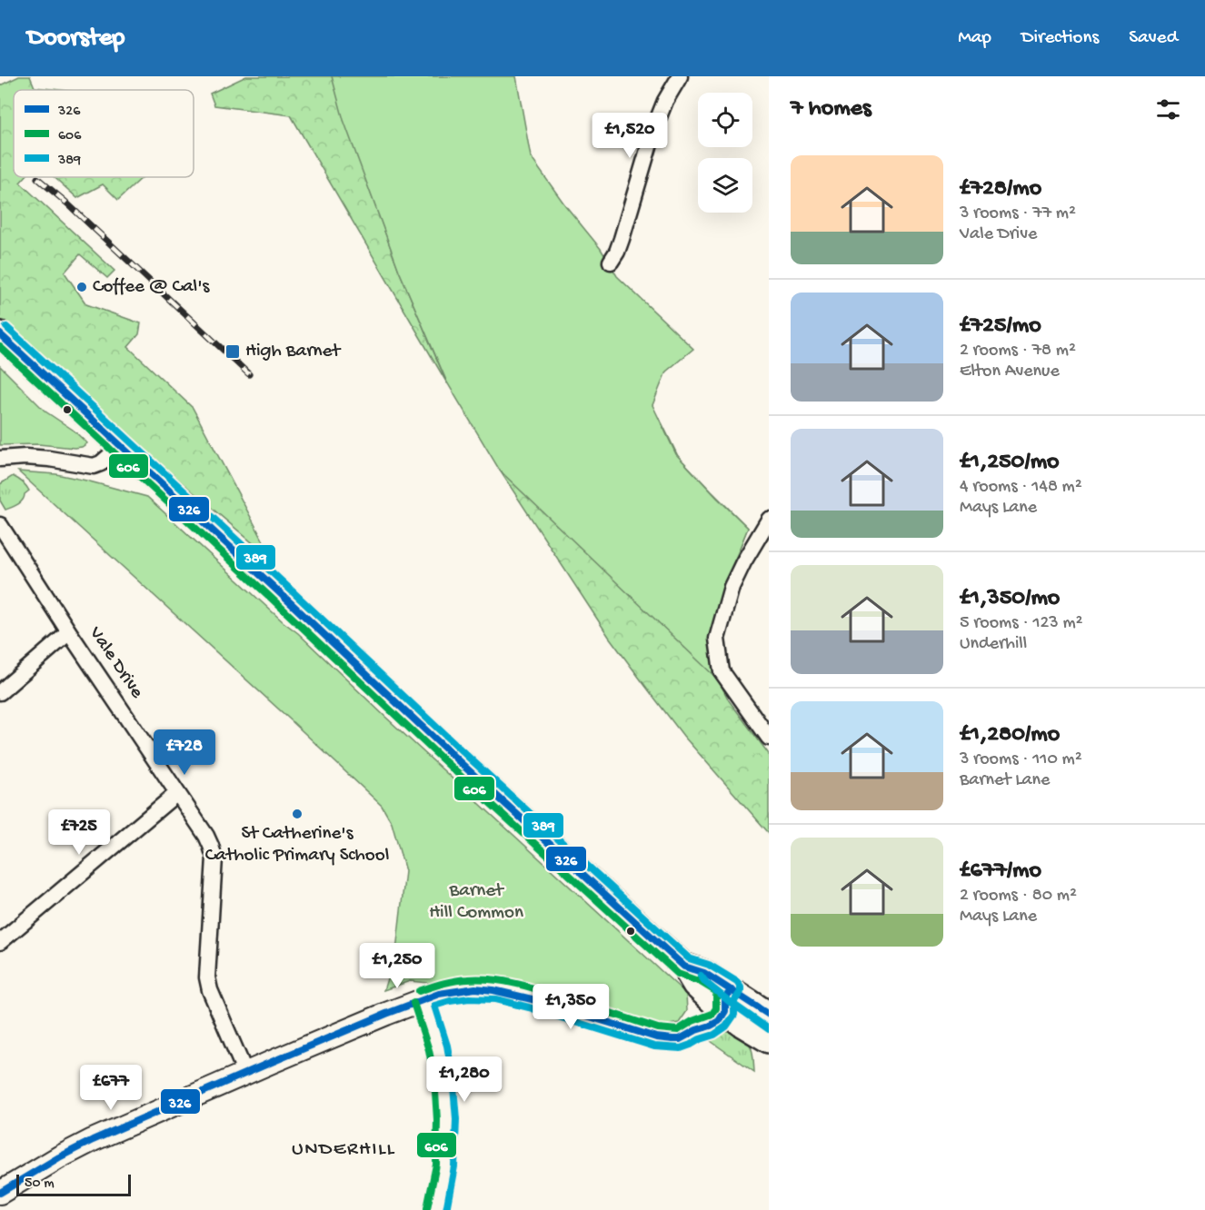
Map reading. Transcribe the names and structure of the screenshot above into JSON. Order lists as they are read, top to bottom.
{
  "streets": {
    "street": ["Vale Drive"]
  },
  "districts": ["UNDERHILL"],
  "parks": ["Barnet Hill Common"],
  "places": {
    "other": ["Coffee @ Cal's", "St Catherine's Catholic Primary School"],
    "transit": ["High Barnet"]
  },
  "lines": ["transit line 389", "transit line 326", "transit line 606"],
  "legend": ["326", "606", "389"],
  "scale_bar": "50 m",
  "page": {
    "header": "Doorstep",
    "nav": ["Map", "Directions", "Saved"],
    "heading": "7 homes",
    "price": [
      "£1,520",
      "£728",
      "£725",
      "£1,250",
      "£1,350",
      "£1,280",
      "£677"
    ],
    "list": [
      {
        "name": "£728/mo",
        "note": "3 rooms · 77 m² · Vale Drive"
      },
      {
        "name": "£725/mo",
        "note": "2 rooms · 78 m² · Elton Avenue"
      },
      {
        "name": "£1,250/mo",
        "note": "4 rooms · 148 m² · Mays Lane"
      },
      {
        "name": "£1,350/mo",
        "note": "5 rooms · 123 m² · Underhill"
      },
      {
        "name": "£1,280/mo",
        "note": "3 rooms · 110 m² · Barnet Lane"
      },
      {
        "name": "£677/mo",
        "note": "2 rooms · 80 m² · Mays Lane"
      }
    ],
    "scale": "50 m"
  }
}
